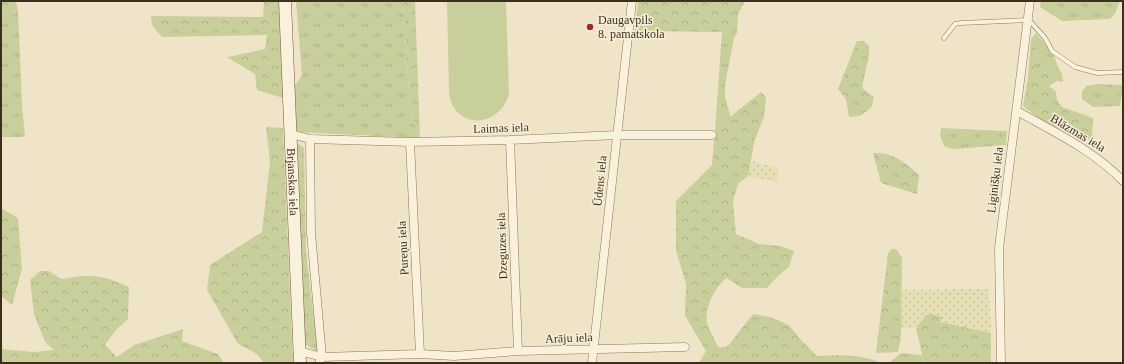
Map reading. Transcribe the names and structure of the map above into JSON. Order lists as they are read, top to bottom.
{
  "streets": {
    "main road": ["Brjanskas iela"],
    "street": [
      "Laimas iela",
      "Blāzmas iela",
      "Liginišķu iela",
      "Ūdens iela",
      "Dzeguzes iela",
      "Pureņu iela",
      "Arāju iela"
    ]
  },
  "crossings": [
    ["Laimas iela", "Ūdens iela"],
    ["Laimas iela", "Brjanskas iela"],
    ["Laimas iela", "Dzeguzes iela"],
    ["Laimas iela", "Pureņu iela"],
    ["Blāzmas iela", "Liginišķu iela"],
    ["Ūdens iela", "Arāju iela"],
    ["Brjanskas iela", "Arāju iela"],
    ["Dzeguzes iela", "Arāju iela"],
    ["Pureņu iela", "Arāju iela"]
  ],
  "places": ["Daugavpils 8. pamatskola"]
}
